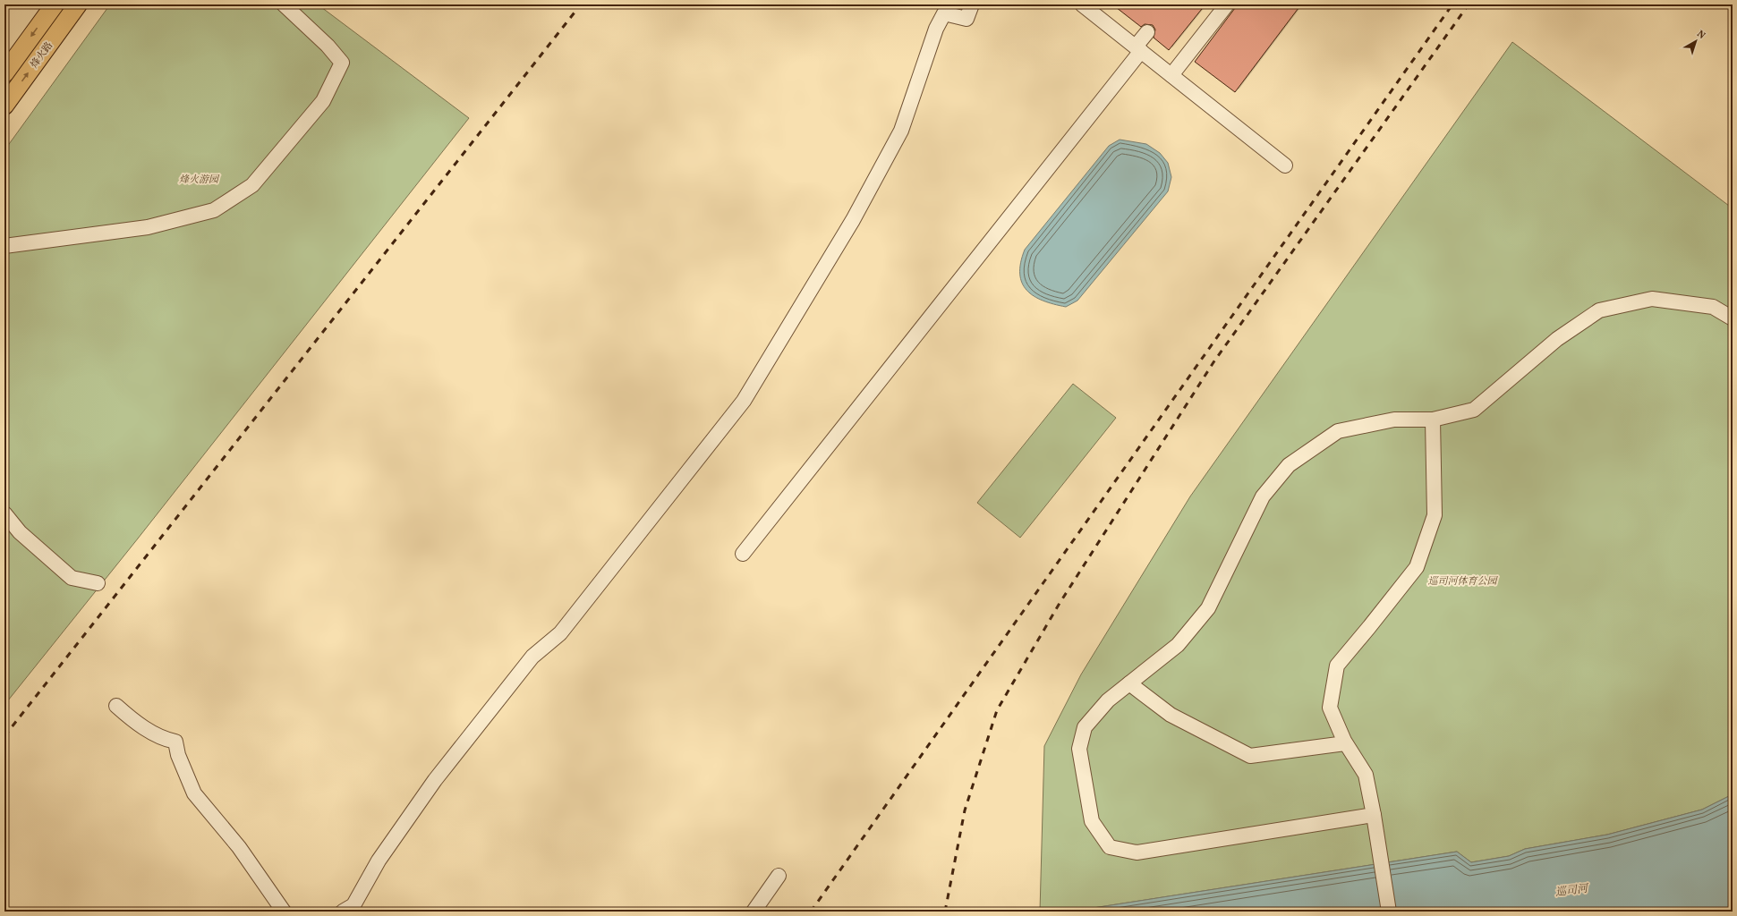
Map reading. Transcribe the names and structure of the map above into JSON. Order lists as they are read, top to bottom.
{
  "streets": {
    "main road": ["烽火路"]
  },
  "water": ["巡司河"],
  "parks": ["烽火游园", "巡司河体育公园"],
  "north": "top right"
}
